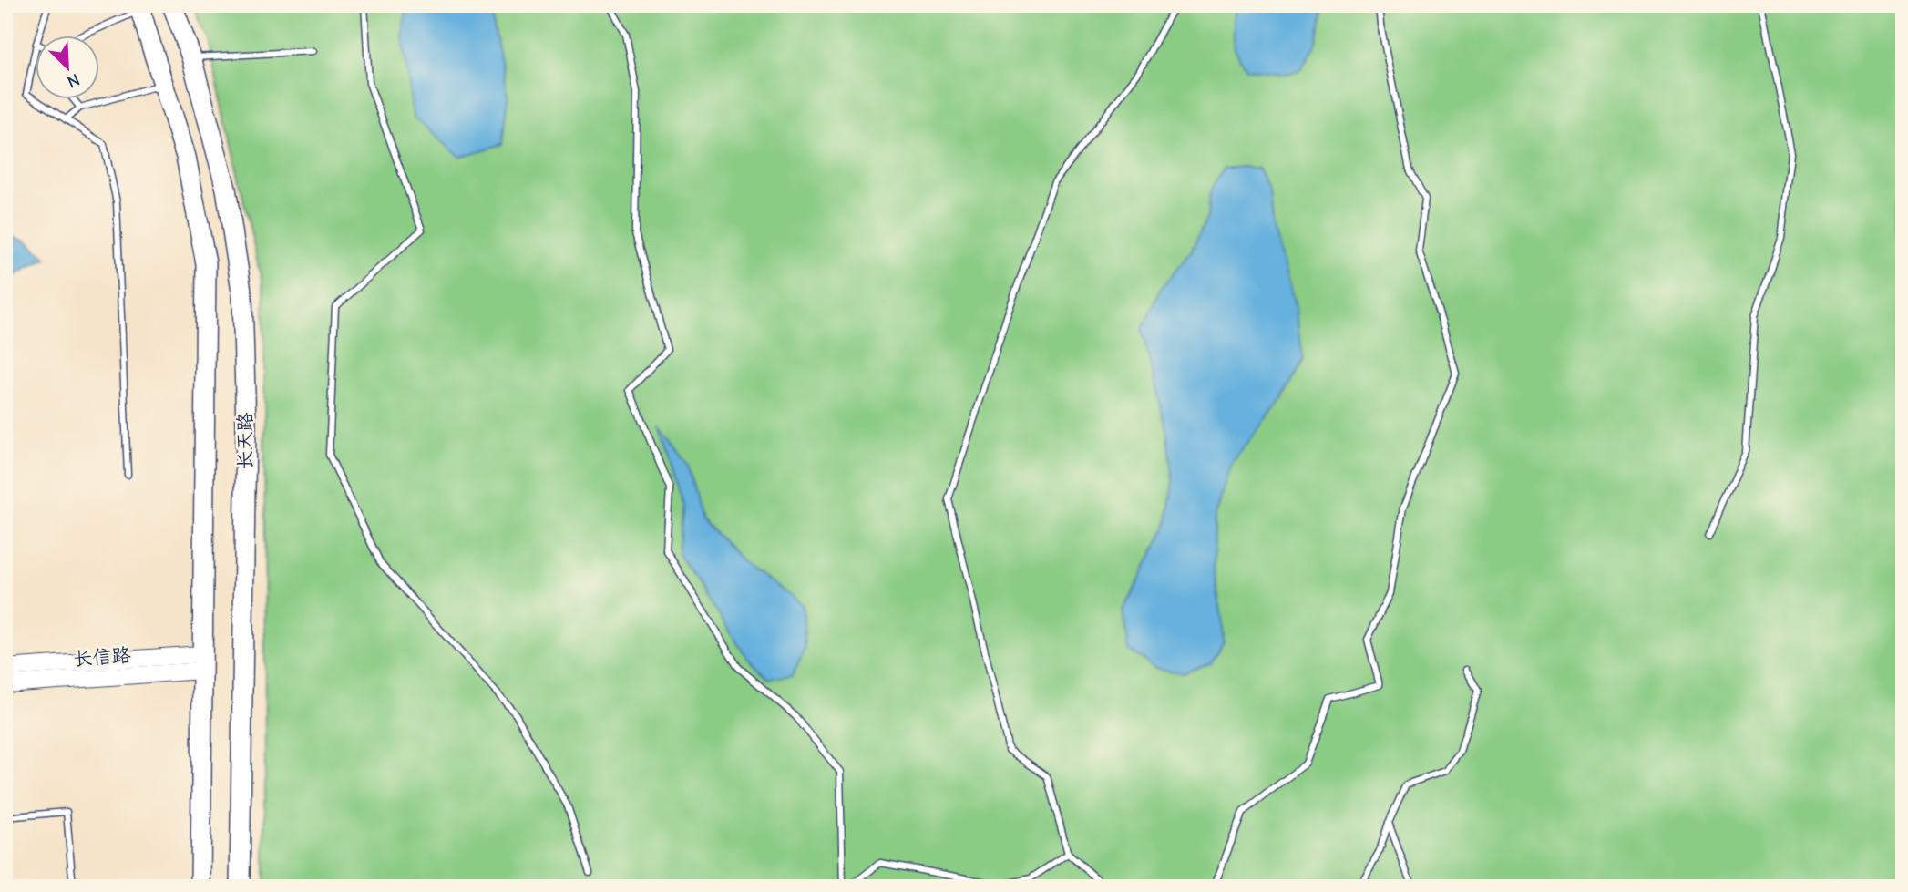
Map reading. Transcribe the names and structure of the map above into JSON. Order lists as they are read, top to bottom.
{
  "streets": {
    "main road": ["长天路", "长信路"]
  },
  "north": "bottom right"
}
